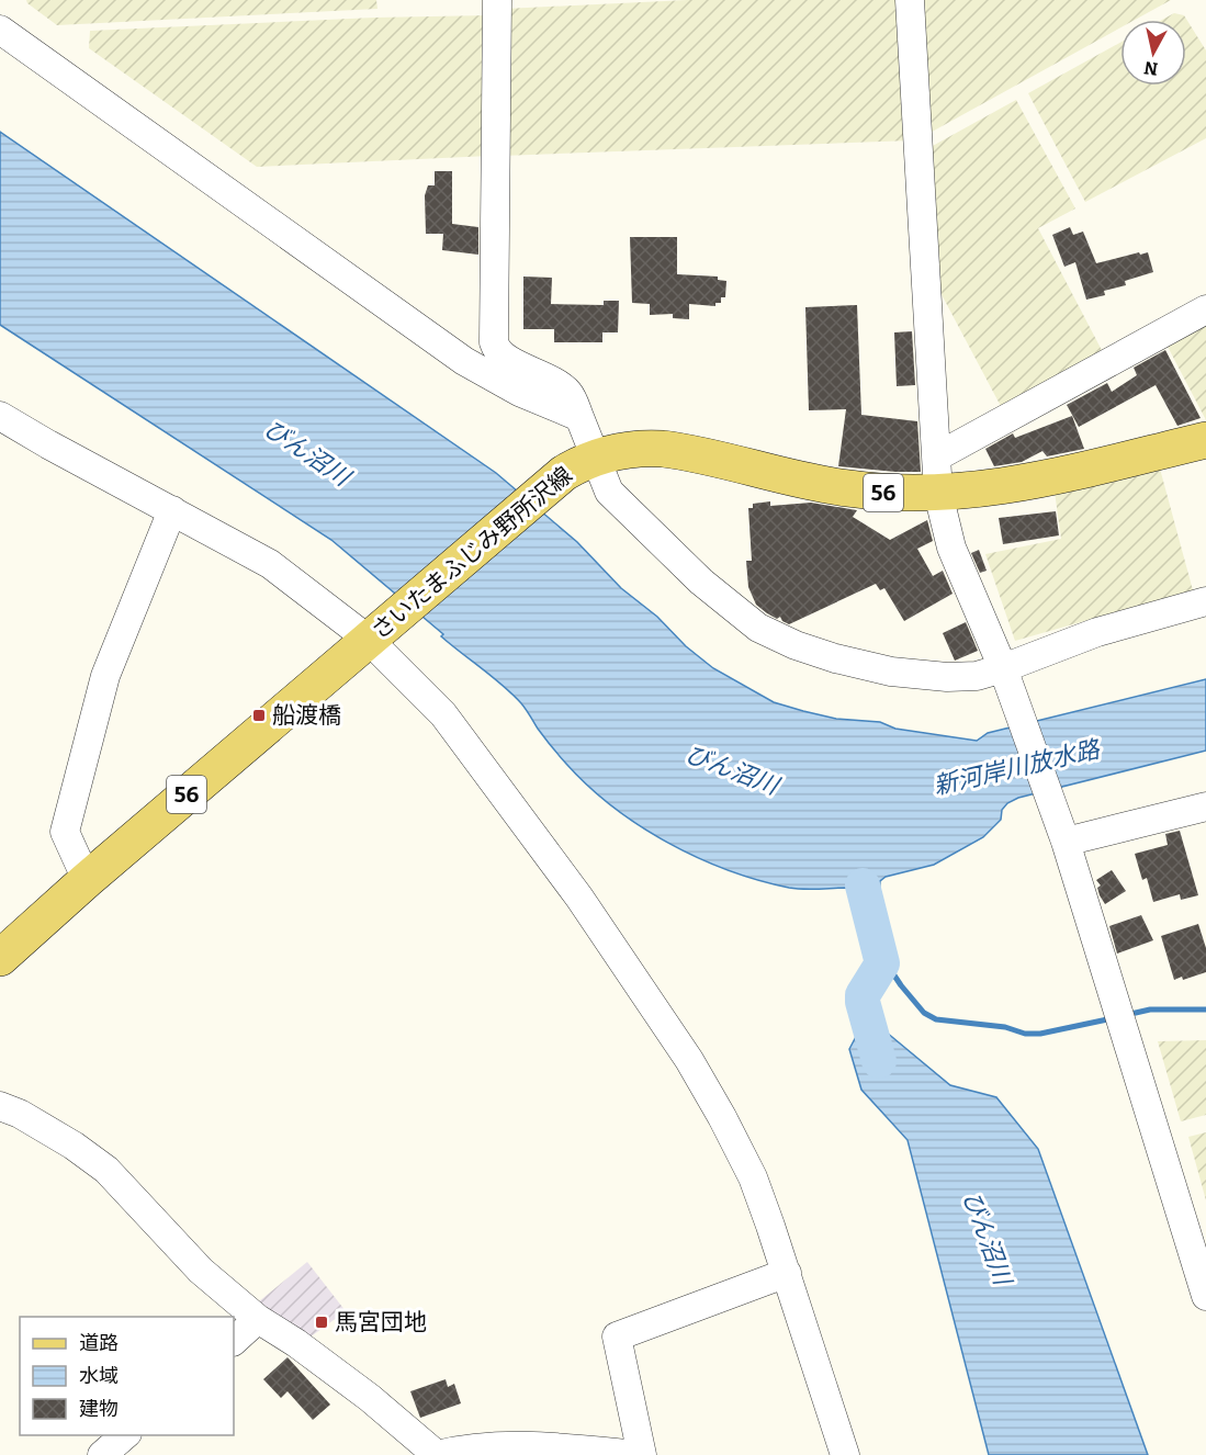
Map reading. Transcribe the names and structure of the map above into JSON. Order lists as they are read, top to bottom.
{
  "streets": {
    "main road": ["56", "さいたまふじみ野所沢線"]
  },
  "water": ["びん沼川", "新河岸川放水路"],
  "places": {
    "transit": ["船渡橋", "馬宮団地"]
  },
  "legend": ["道路", "水域", "建物"],
  "north": "bottom"
}
